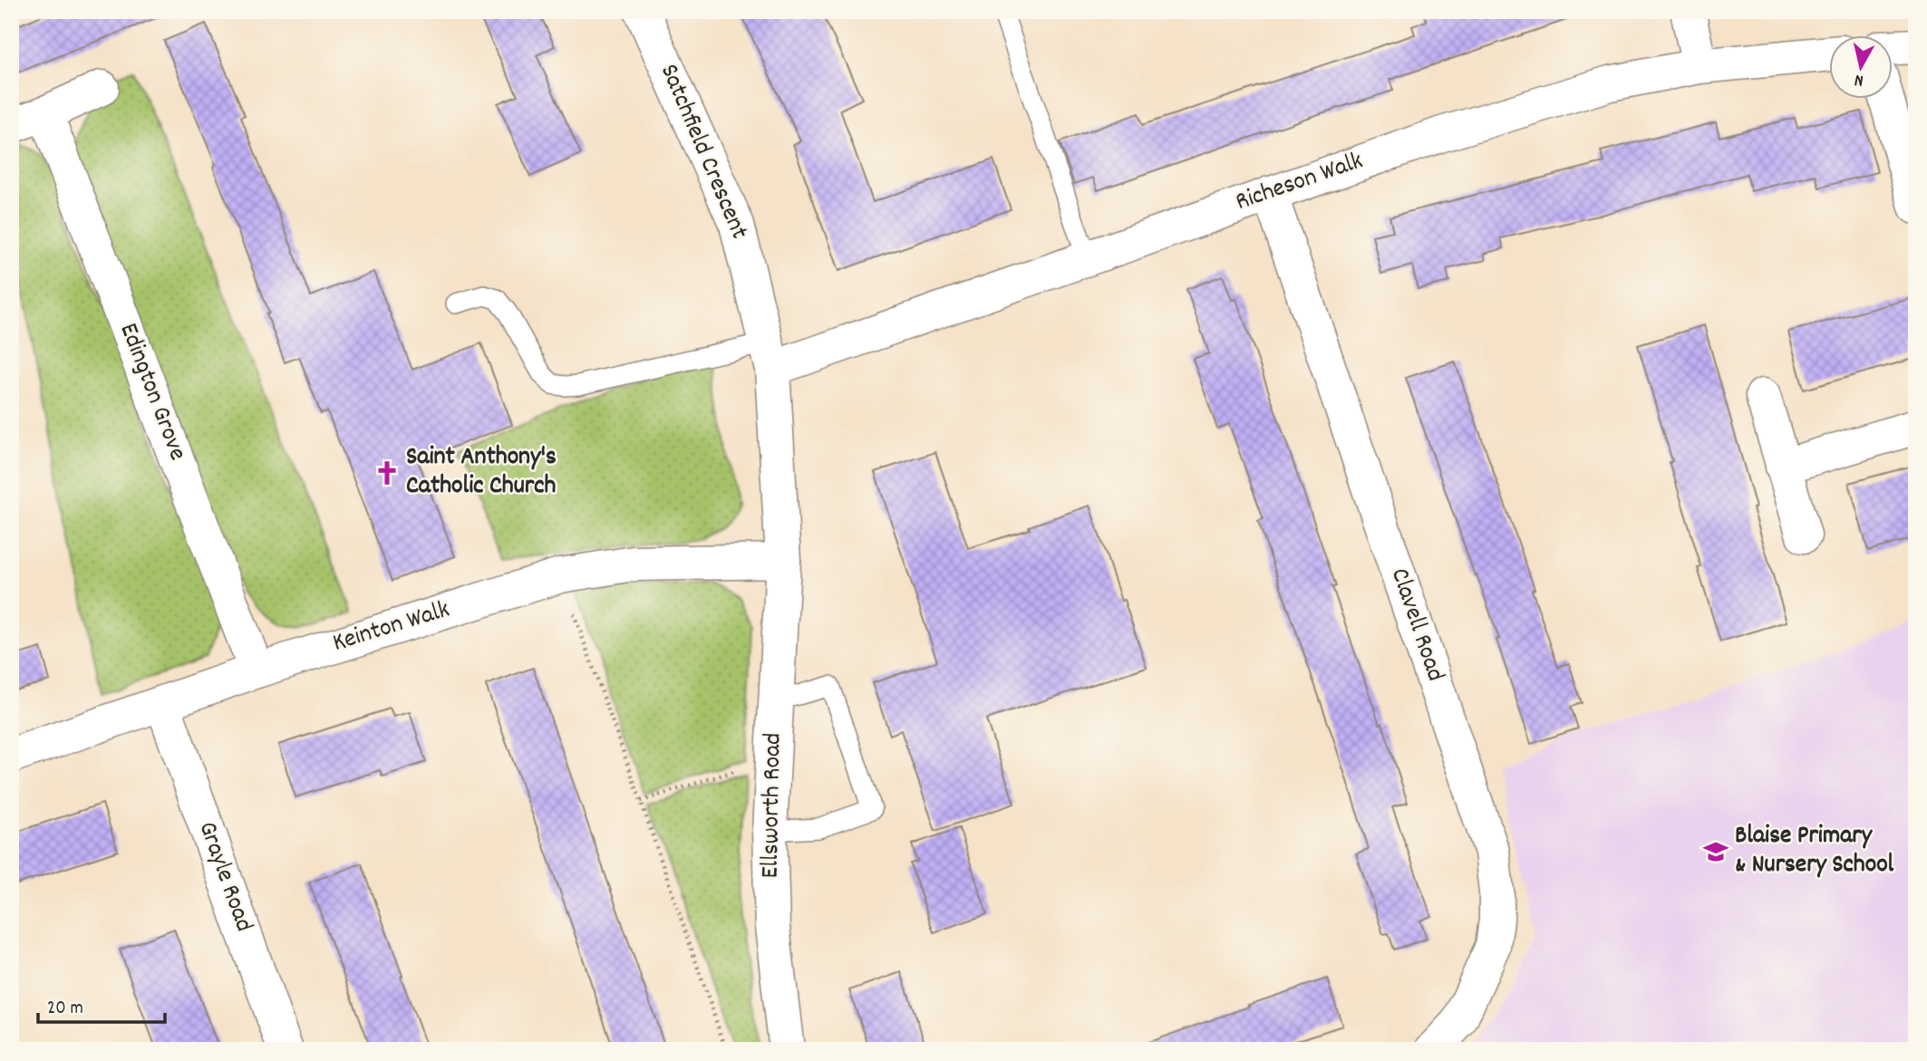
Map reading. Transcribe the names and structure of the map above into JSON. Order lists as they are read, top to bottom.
{
  "streets": {
    "street": [
      "Satchfield Crescent",
      "Richeson Walk",
      "Edington Grove",
      "Clavell Road",
      "Keinton Walk",
      "Ellsworth Road",
      "Grayle Road"
    ]
  },
  "crossings": [
    ["Satchfield Crescent", "Richeson Walk"],
    ["Satchfield Crescent", "Keinton Walk"],
    ["Satchfield Crescent", "Ellsworth Road"],
    ["Richeson Walk", "Clavell Road"],
    ["Edington Grove", "Keinton Walk"],
    ["Keinton Walk", "Ellsworth Road"],
    ["Keinton Walk", "Grayle Road"]
  ],
  "places": {
    "church": ["Saint Anthony's Catholic Church"],
    "school or university": ["Blaise Primary & Nursery School"]
  },
  "scale_bar": "20 m",
  "north": "bottom"
}
